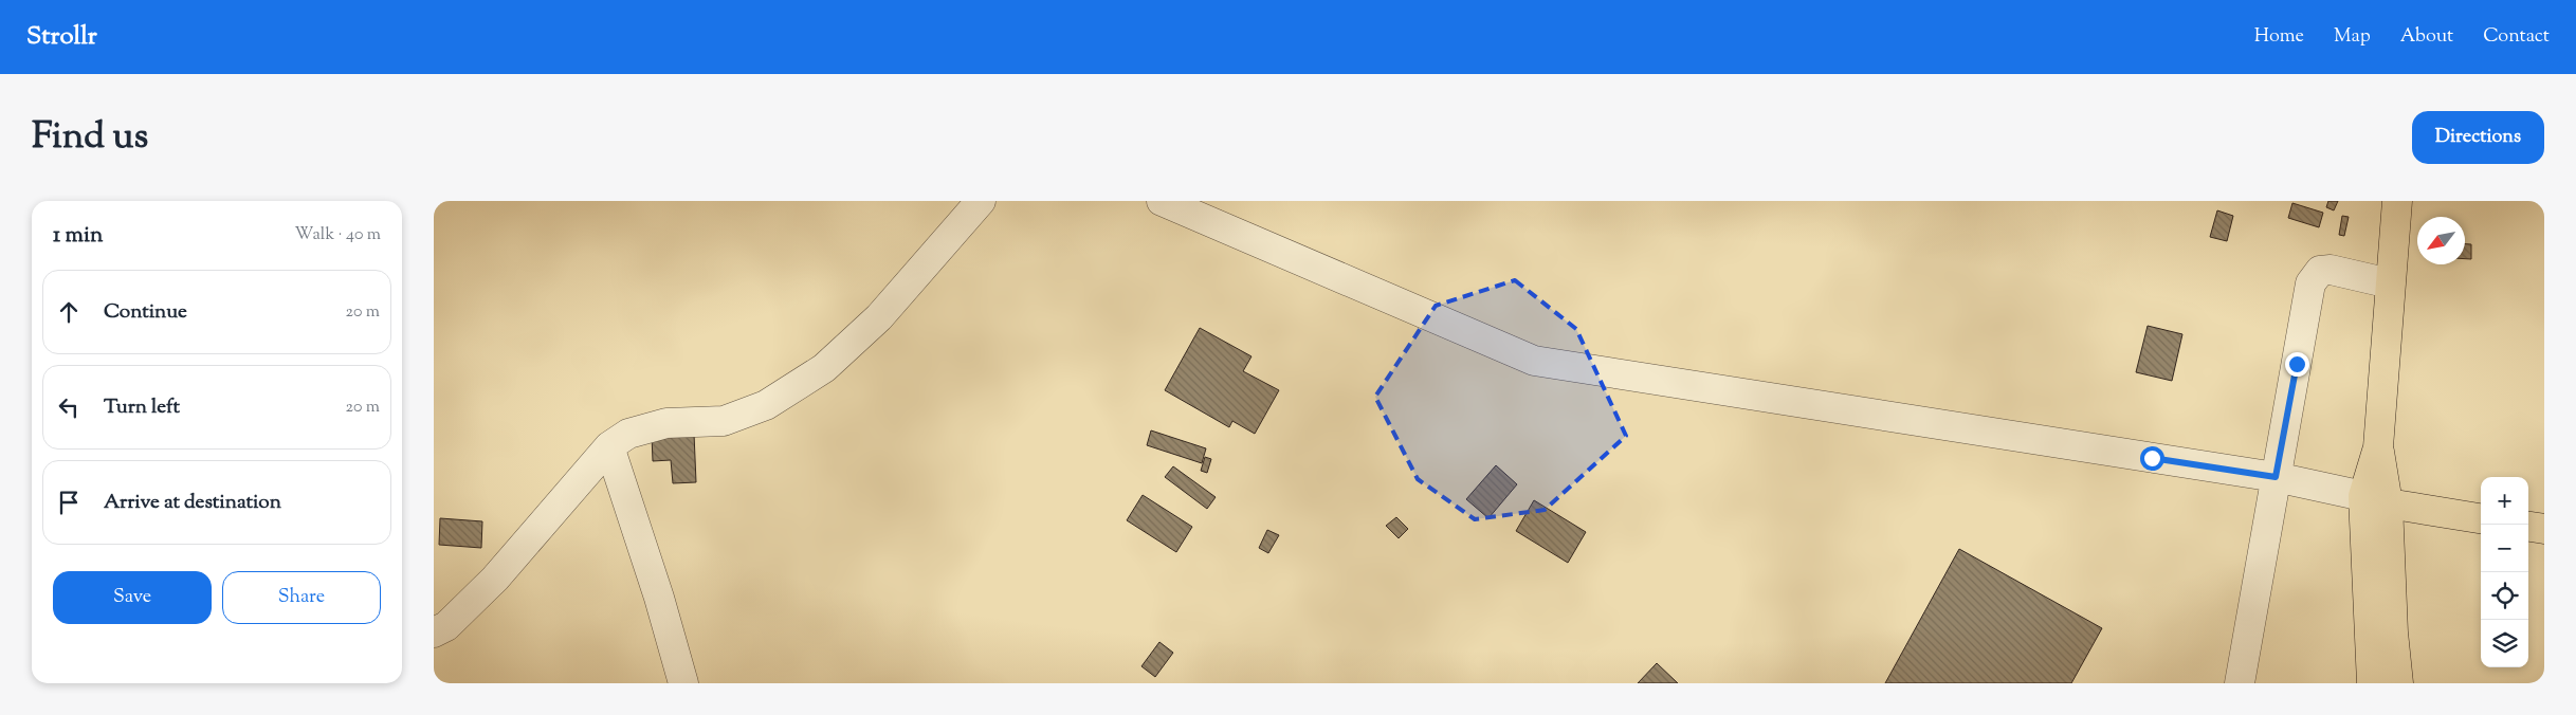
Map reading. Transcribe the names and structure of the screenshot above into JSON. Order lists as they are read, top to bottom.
{
  "north": "bottom left",
  "page": {
    "header": "Strollr",
    "nav": [
      "Home",
      "Map",
      "About",
      "Contact"
    ],
    "title": "Find us",
    "buttons": [
      "Directions",
      ["Save", "Share"]
    ],
    "heading": ["1 min", "Walk · 40 m"],
    "list": [
      ["Continue", "20 m"],
      ["Turn left", "20 m"],
      "Arrive at destination"
    ],
    "map_buttons": ["+", "−"]
  }
}
